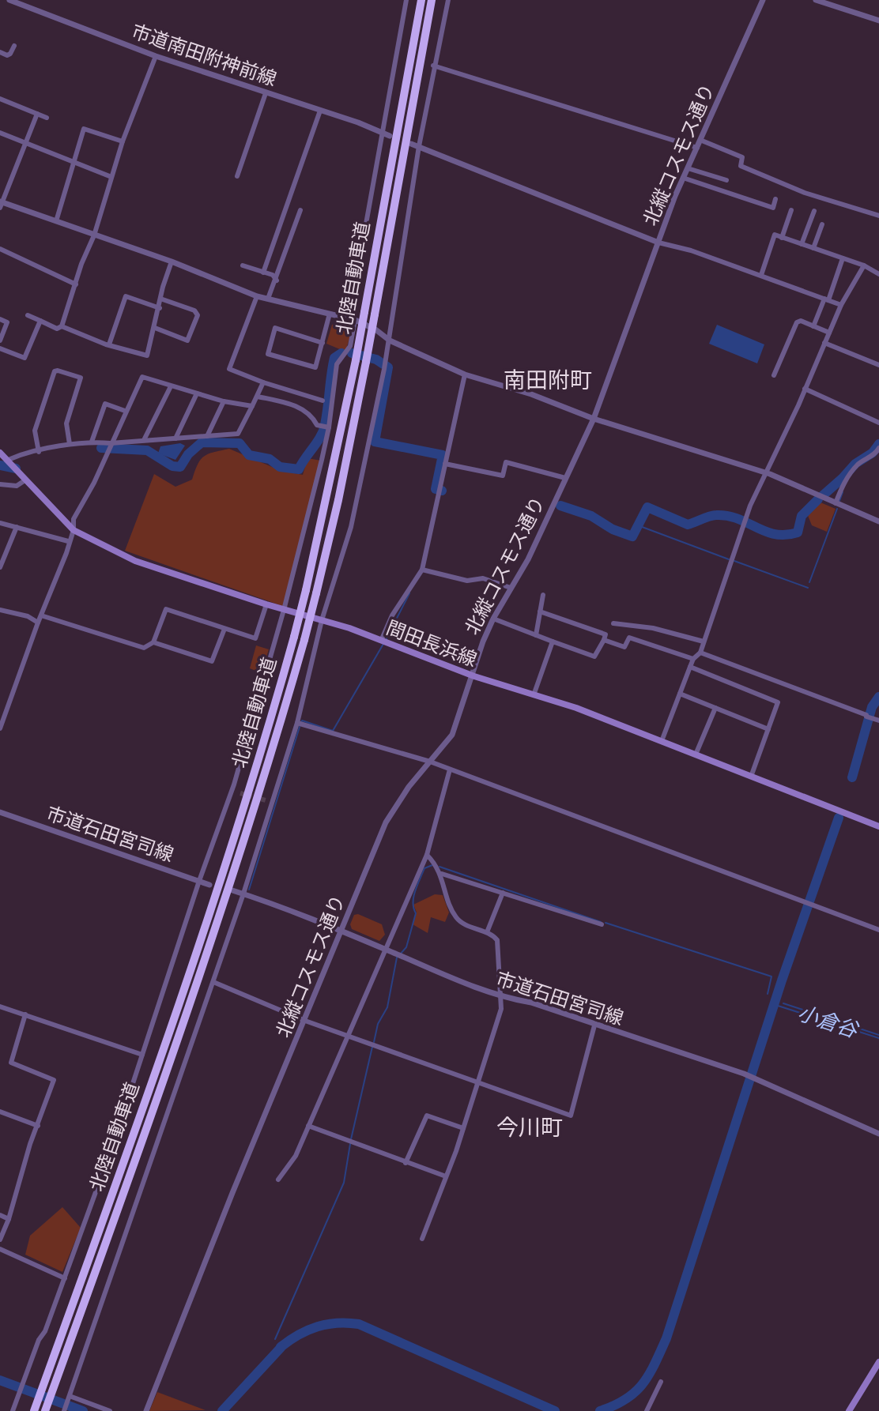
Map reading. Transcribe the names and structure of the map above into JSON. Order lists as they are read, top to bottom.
{
  "streets": {
    "highway": ["北陸自動車道"],
    "main road": ["間田長浜線"],
    "street": ["市道南田附神前線", "北縦コスモス通り", "市道石田宮司線"]
  },
  "crossings": [
    ["北縦コスモス通り", "間田長浜線"],
    ["北縦コスモス通り", "市道石田宮司線"]
  ],
  "districts": ["南田附町", "今川町"],
  "water": ["小倉谷"]
}
